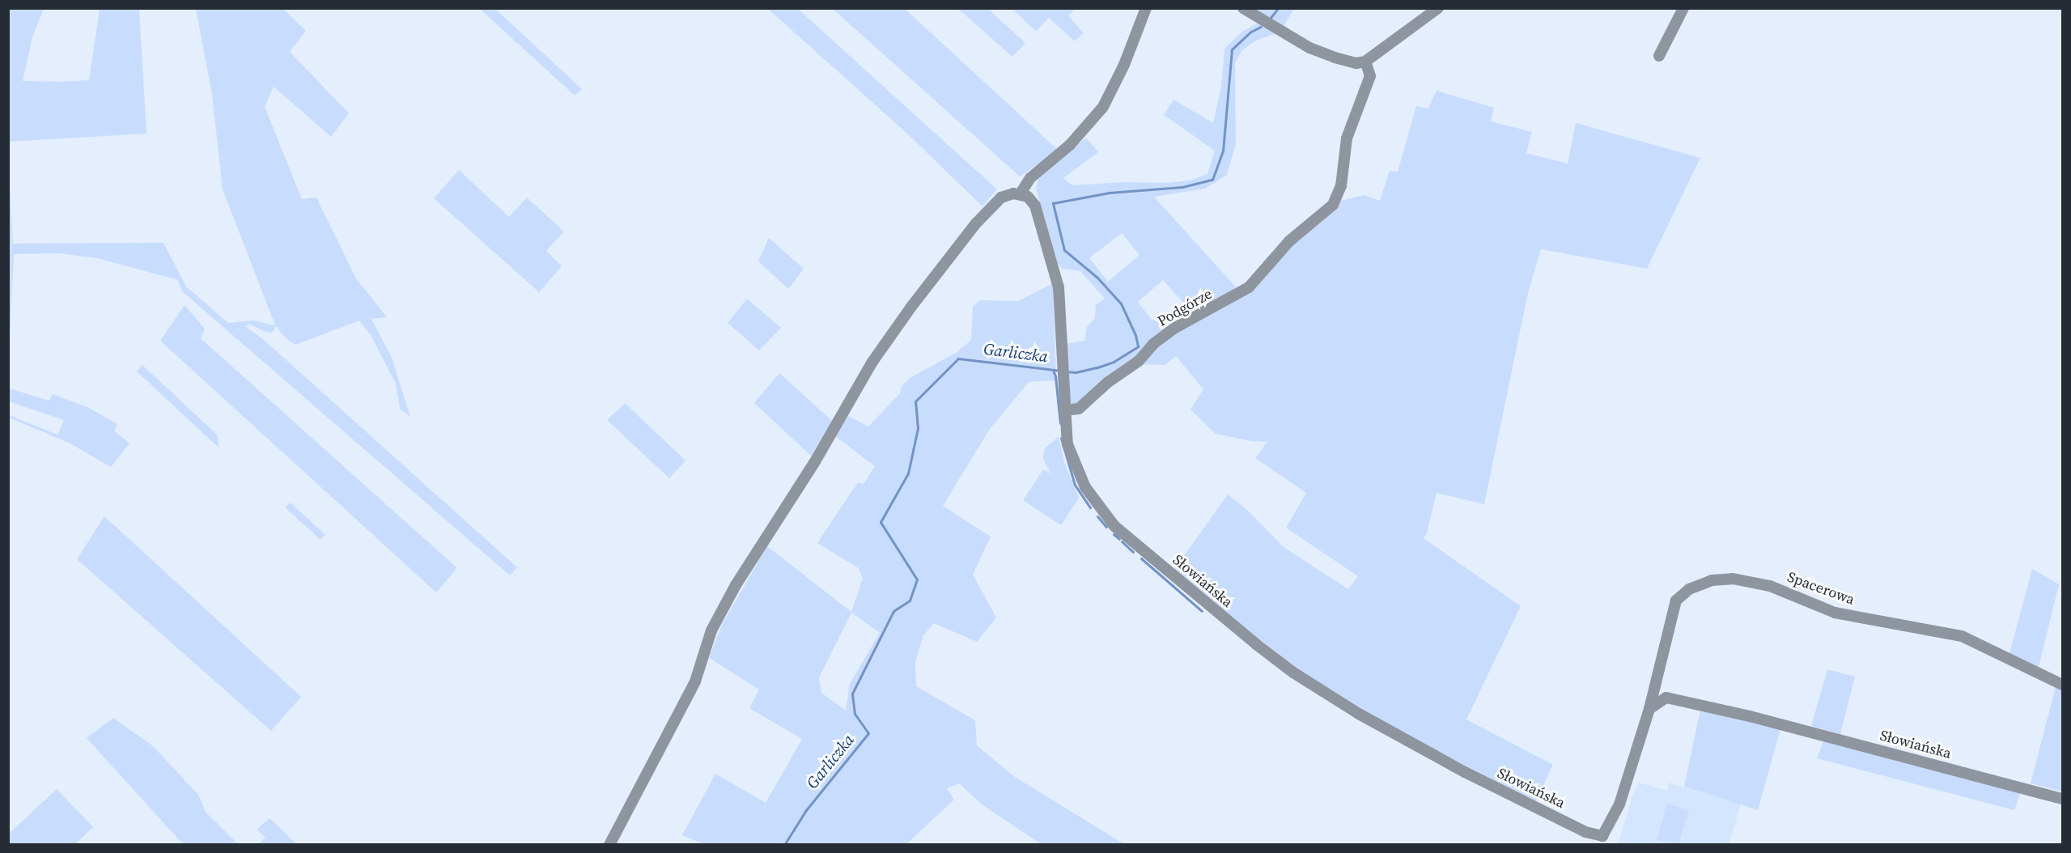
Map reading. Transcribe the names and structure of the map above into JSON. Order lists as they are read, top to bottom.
{
  "streets": {
    "street": ["Podgórze", "Słowiańska", "Spacerowa"]
  },
  "crossings": [
    ["Podgórze", "Słowiańska"],
    ["Słowiańska", "Spacerowa"]
  ],
  "water": ["Garliczka"]
}
